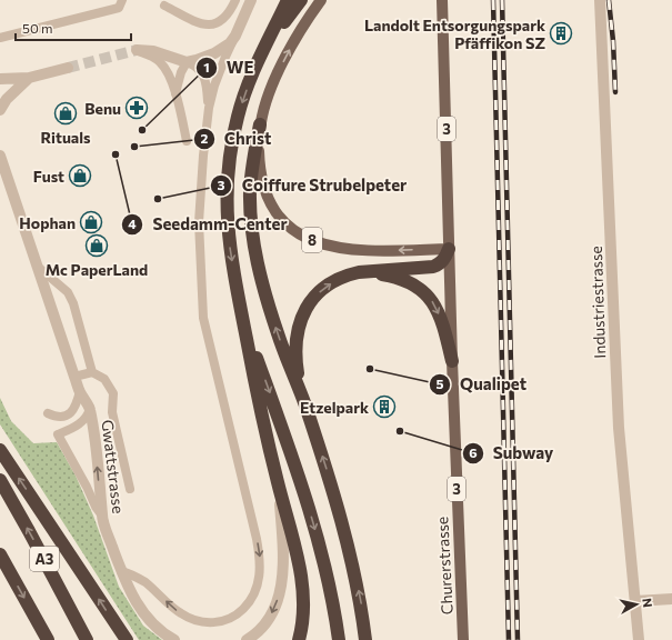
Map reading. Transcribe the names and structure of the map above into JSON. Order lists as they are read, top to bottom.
{
  "streets": {
    "highway": ["A3"],
    "main road": ["3", "8", "Churerstrasse"],
    "street": ["Industriestrasse", "Gwattstrasse"]
  },
  "crossings": [
    ["3", "8"],
    ["3", "Churerstrasse"],
    ["8", "Churerstrasse"]
  ],
  "places": {
    "building": ["Landolt Entsorgungspark Pfäffikon SZ", "Etzelpark"],
    "pharmacy": ["Benu"],
    "shop": [
      "Rituals",
      "Fust",
      "Hophan",
      "Mc PaperLand"
    ],
    "other": [
      "WE",
      "Christ",
      "Seedamm-Center",
      "Coiffure Strubelpeter",
      "Qualipet",
      "Subway"
    ]
  },
  "scale_bar": "50 m",
  "north": "right"
}
